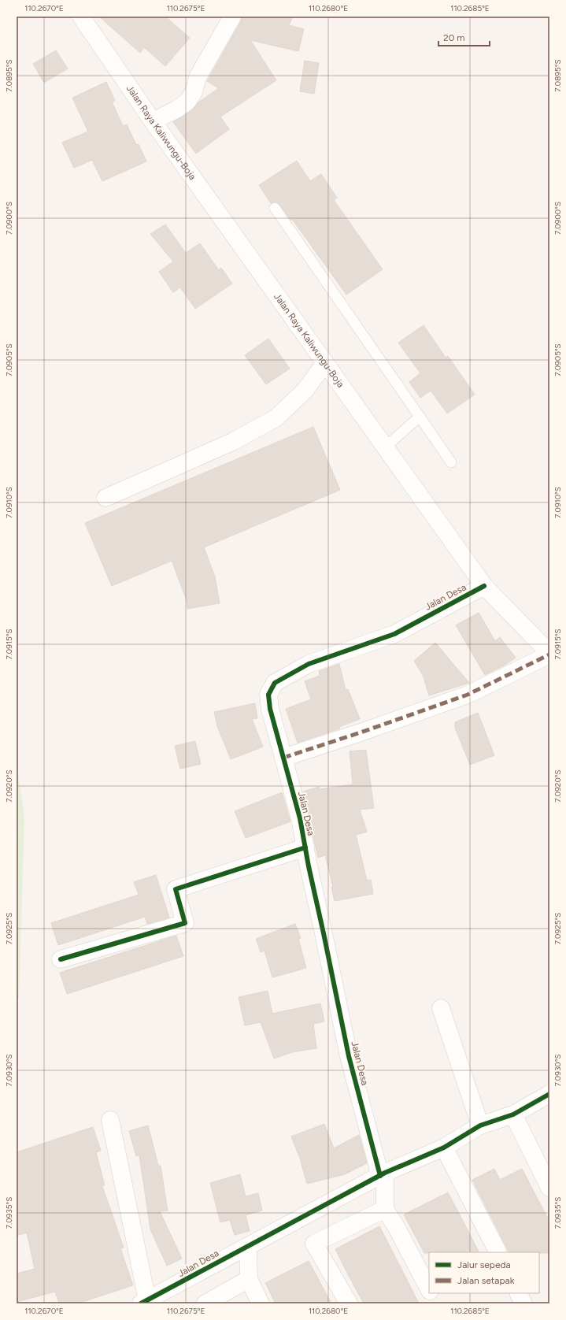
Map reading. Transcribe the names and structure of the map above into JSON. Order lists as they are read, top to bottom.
{
  "streets": {
    "street": ["Jalan Raya Kaliwungu-Boja", "Jalan Desa"]
  },
  "crossings": [
    ["Jalan Raya Kaliwungu-Boja", "Jalan Desa"]
  ],
  "legend": ["Jalur sepeda", "Jalan setapak"],
  "scale_bar": "20 m",
  "coordinates": [
    "110.2670°E",
    "110.2675°E",
    "110.2680°E",
    "110.2685°E",
    "7.0895°S",
    "7.0900°S",
    "7.0905°S",
    "7.0910°S",
    "7.0915°S",
    "7.0920°S",
    "7.0925°S",
    "7.0930°S",
    "7.0935°S"
  ]
}
